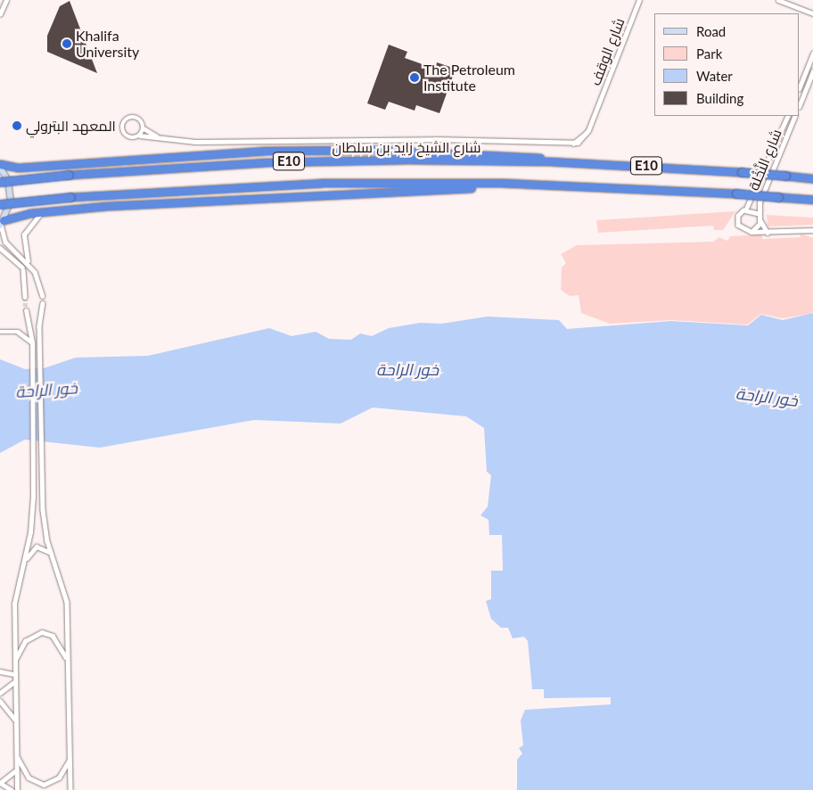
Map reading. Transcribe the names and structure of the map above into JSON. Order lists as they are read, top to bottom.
{
  "streets": {
    "highway": ["شارع الشيخ زايد بن سلطان", "E10"],
    "street": ["شارع الوقف", "شارع النَّخْلة"]
  },
  "water": ["خور الراحة"],
  "places": ["Khalifa University", "The Petroleum Institute", "المعهد البترولي"],
  "legend": [
    "Road",
    "Park",
    "Water",
    "Building"
  ]
}
